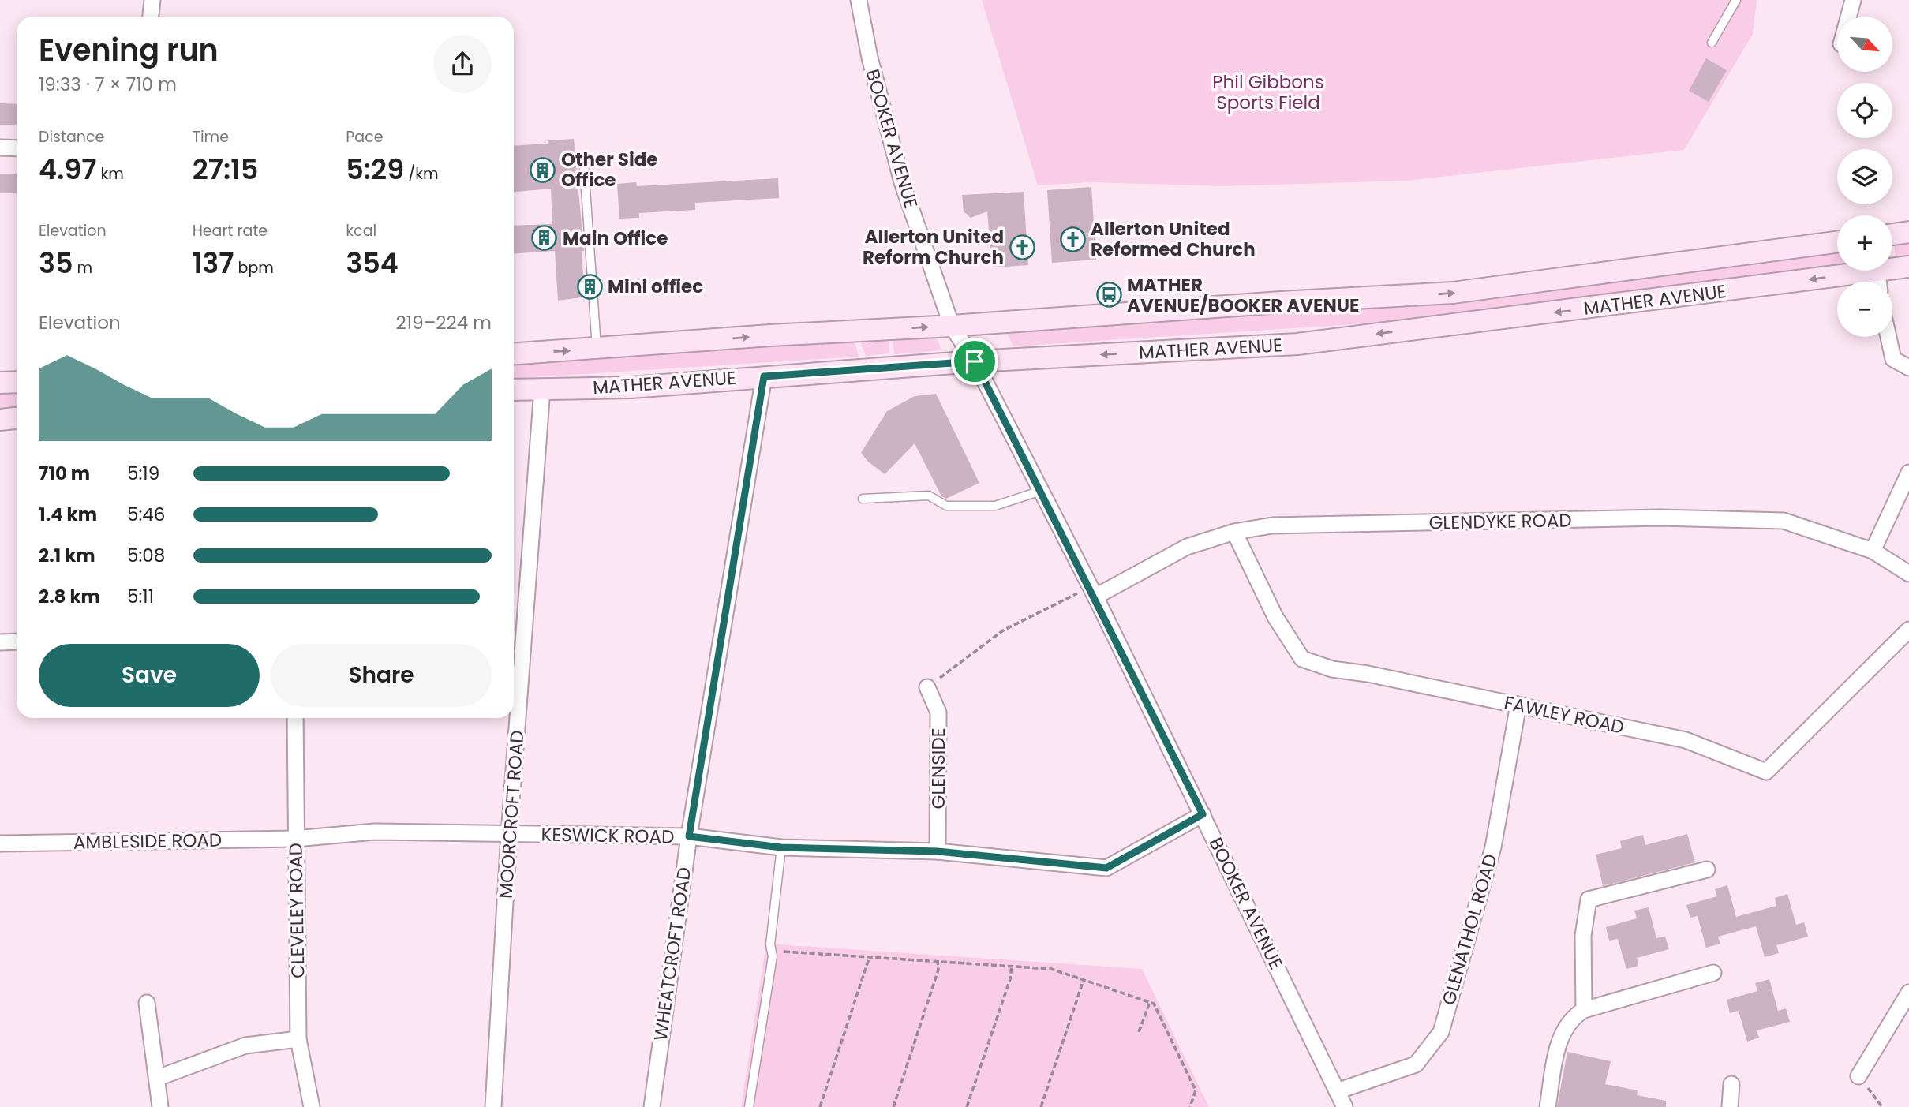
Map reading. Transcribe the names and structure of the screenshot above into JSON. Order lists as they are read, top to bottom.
{
  "streets": {
    "main road": ["MATHER AVENUE"],
    "street": [
      "BOOKER AVENUE",
      "GLENDYKE ROAD",
      "FAWLEY ROAD",
      "GLENSIDE",
      "MOORCROFT ROAD",
      "KESWICK ROAD",
      "AMBLESIDE ROAD",
      "CLEVELEY ROAD",
      "GLENATHOL ROAD",
      "WHEATCROFT ROAD"
    ]
  },
  "crossings": [
    ["BOOKER AVENUE", "MATHER AVENUE"],
    ["BOOKER AVENUE", "GLENDYKE ROAD"],
    ["BOOKER AVENUE", "KESWICK ROAD"],
    ["BOOKER AVENUE", "GLENATHOL ROAD"],
    ["MATHER AVENUE", "MOORCROFT ROAD"],
    ["MATHER AVENUE", "WHEATCROFT ROAD"],
    ["GLENDYKE ROAD", "FAWLEY ROAD"],
    ["FAWLEY ROAD", "GLENATHOL ROAD"],
    ["GLENSIDE", "KESWICK ROAD"],
    ["MOORCROFT ROAD", "KESWICK ROAD"],
    ["KESWICK ROAD", "AMBLESIDE ROAD"],
    ["KESWICK ROAD", "CLEVELEY ROAD"],
    ["KESWICK ROAD", "WHEATCROFT ROAD"],
    ["AMBLESIDE ROAD", "CLEVELEY ROAD"]
  ],
  "parks": ["Phil Gibbons Sports Field"],
  "places": {
    "building": ["Other Side Office", "Main Office", "Mini offiec"],
    "church": ["Allerton United Reformed Church", "Allerton United Reform Church"],
    "bus stop": ["MATHER AVENUE/BOOKER AVENUE"]
  },
  "north": "bottom right",
  "page": {
    "map_buttons": ["+", "−"],
    "heading": ["Evening run", "19:33 · 7 × 710 m"],
    "stats": [
      ["Distance", "4.97 km"],
      ["Time", "27:15"],
      ["Pace", "5:29 /km"],
      ["Elevation", "35 m"],
      ["Heart rate", "137 bpm"],
      ["kcal", "354"]
    ],
    "chart": ["Elevation", "219–224 m"],
    "list": [
      {
        "name": "710 m",
        "note": "5:19"
      },
      {
        "name": "1.4 km",
        "note": "5:46"
      },
      {
        "name": "2.1 km",
        "note": "5:08"
      },
      {
        "name": "2.8 km",
        "note": "5:11"
      }
    ],
    "buttons": ["Save", "Share"]
  }
}
